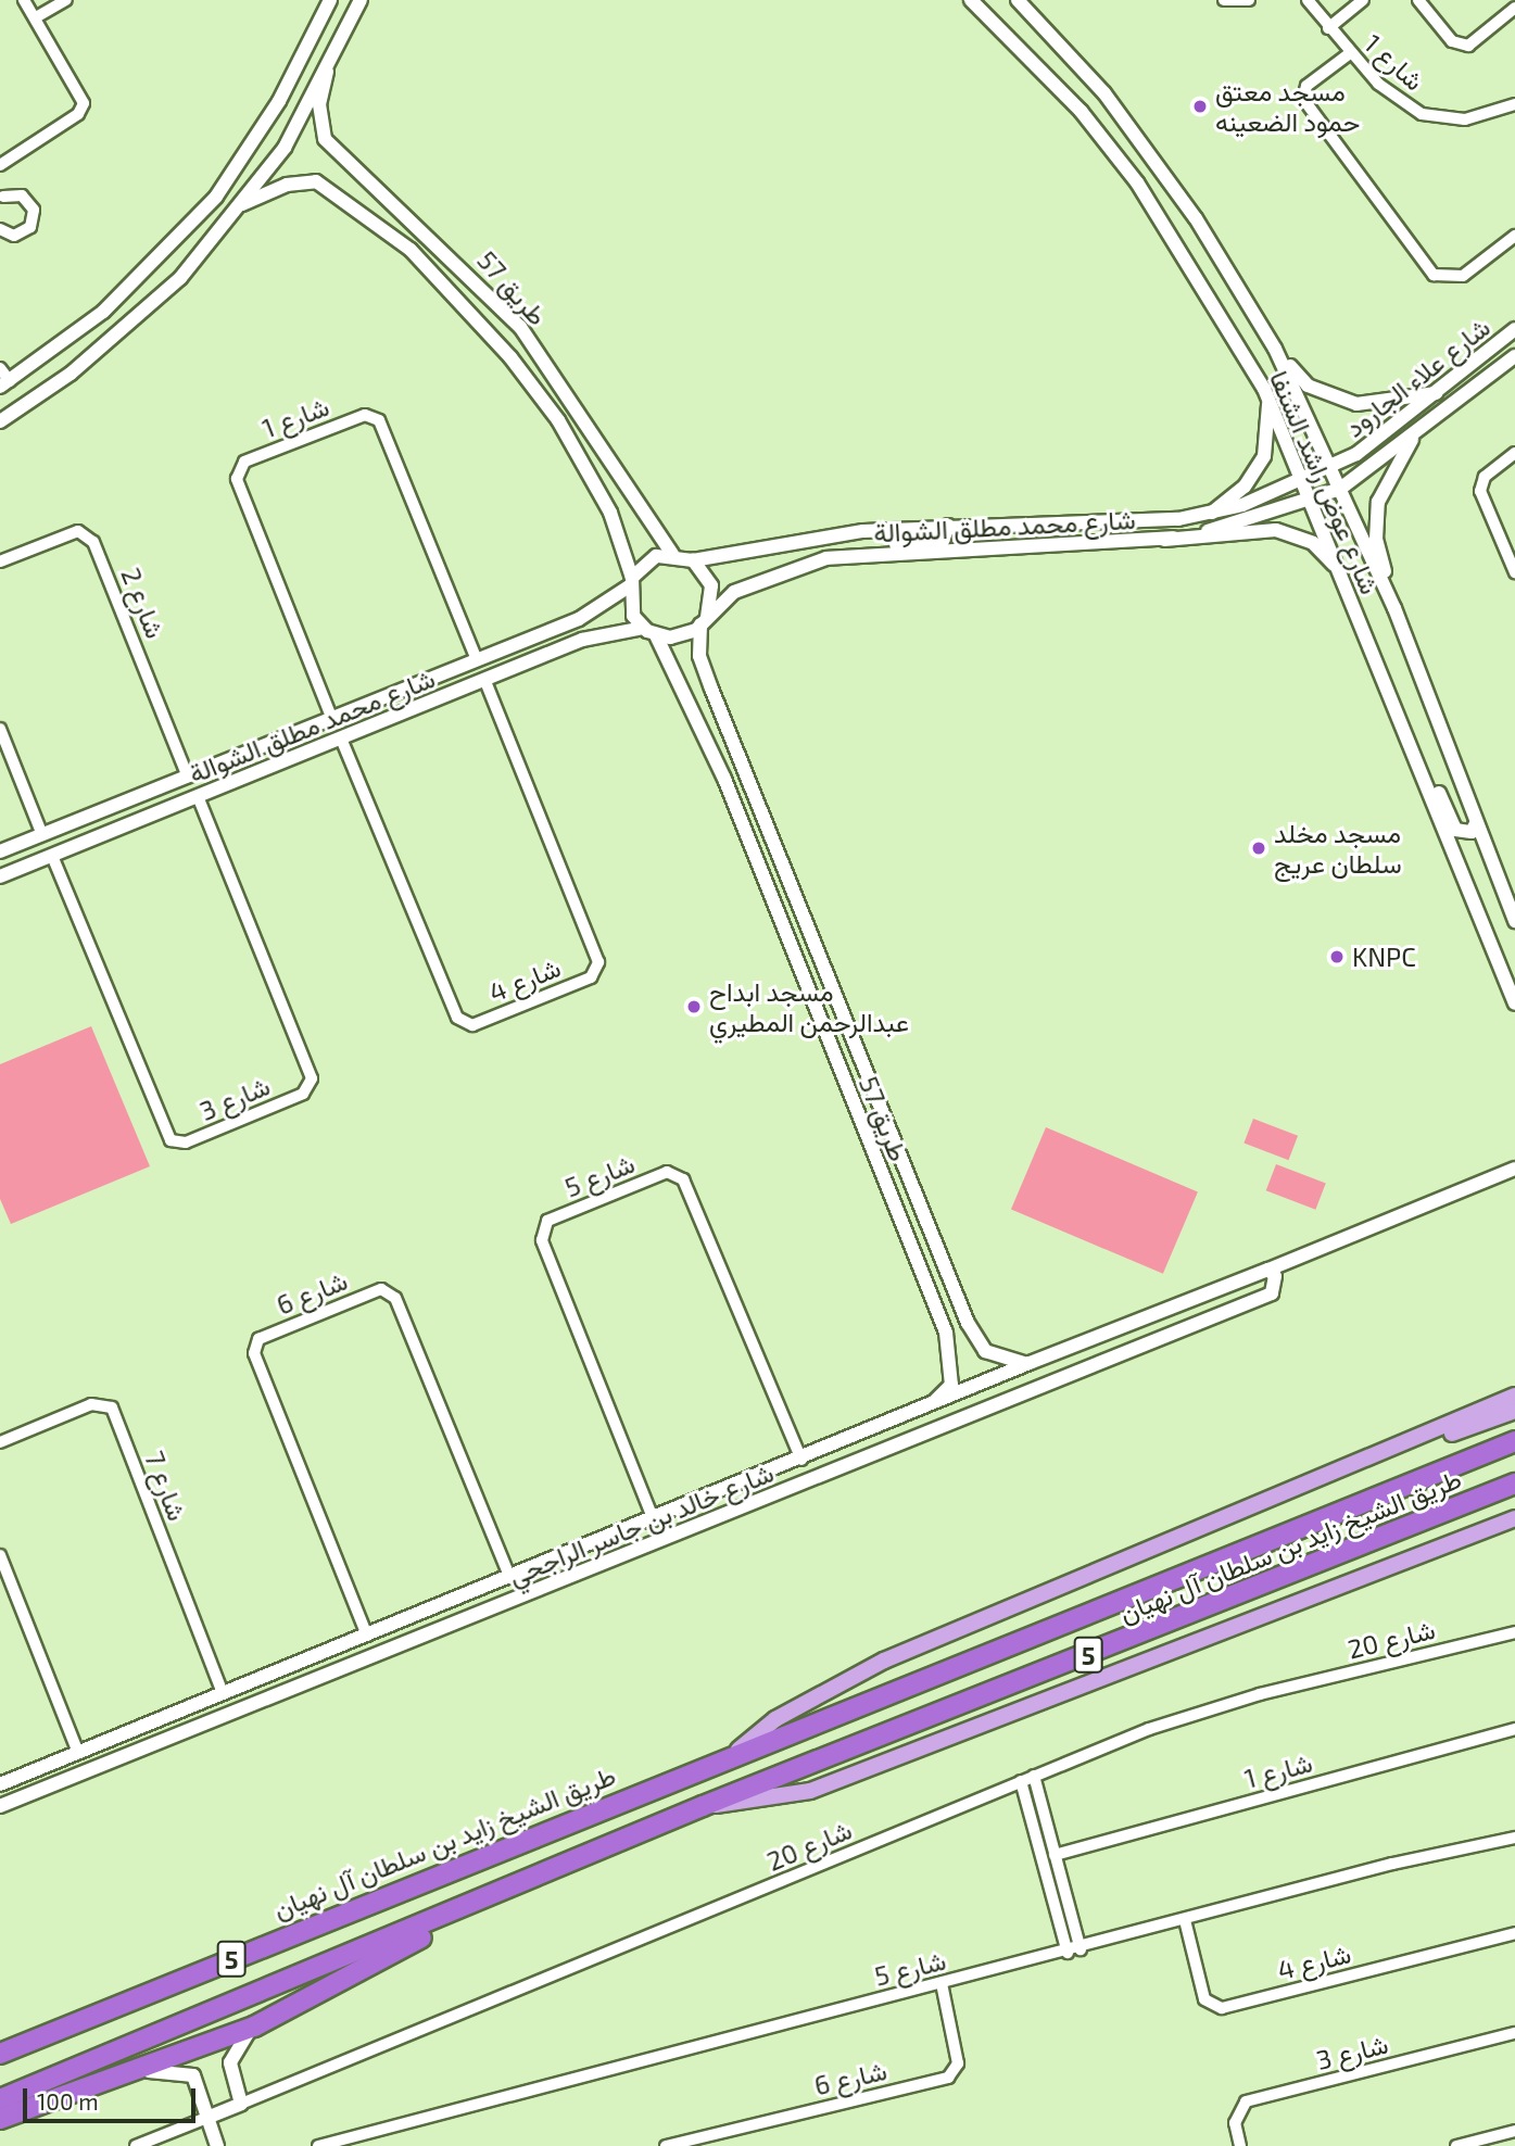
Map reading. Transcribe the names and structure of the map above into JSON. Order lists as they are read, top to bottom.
{
  "streets": {
    "highway": ["طريق الشيخ زايد بن سلطان آل نهيان", "5"],
    "street": [
      "شارع 1",
      "طريق 57",
      "شارع علاء الجارود",
      "شارع عوض راشد الشنفا",
      "شارع محمد مطلق الشوالة",
      "شارع 2",
      "شارع 4",
      "شارع 3",
      "شارع 5",
      "شارع 6",
      "شارع 7",
      "شارع خالد بن جاسر الراجحي",
      "شارع 20"
    ]
  },
  "crossings": [
    ["شارع 1", "شارع محمد مطلق الشوالة"],
    ["طريق 57", "شارع محمد مطلق الشوالة"],
    ["طريق 57", "شارع خالد بن جاسر الراجحي"],
    ["شارع علاء الجارود", "شارع عوض راشد الشنفا"],
    ["شارع علاء الجارود", "شارع محمد مطلق الشوالة"],
    ["شارع عوض راشد الشنفا", "شارع محمد مطلق الشوالة"],
    ["شارع محمد مطلق الشوالة", "شارع 2"],
    ["شارع محمد مطلق الشوالة", "شارع 4"],
    ["شارع محمد مطلق الشوالة", "شارع 3"],
    ["شارع 4", "شارع 5"],
    ["شارع 5", "شارع 6"],
    ["شارع 5", "شارع خالد بن جاسر الراجحي"],
    ["شارع 6", "شارع خالد بن جاسر الراجحي"],
    ["شارع 7", "شارع خالد بن جاسر الراجحي"]
  ],
  "places": [
    "مسجد معتق حمود الضعينه",
    "مسجد مخلد سلطان عريج",
    "KNPC",
    "مسجد ابداح عبدالرحمن المطيري"
  ],
  "scale_bar": "100 m"
}
